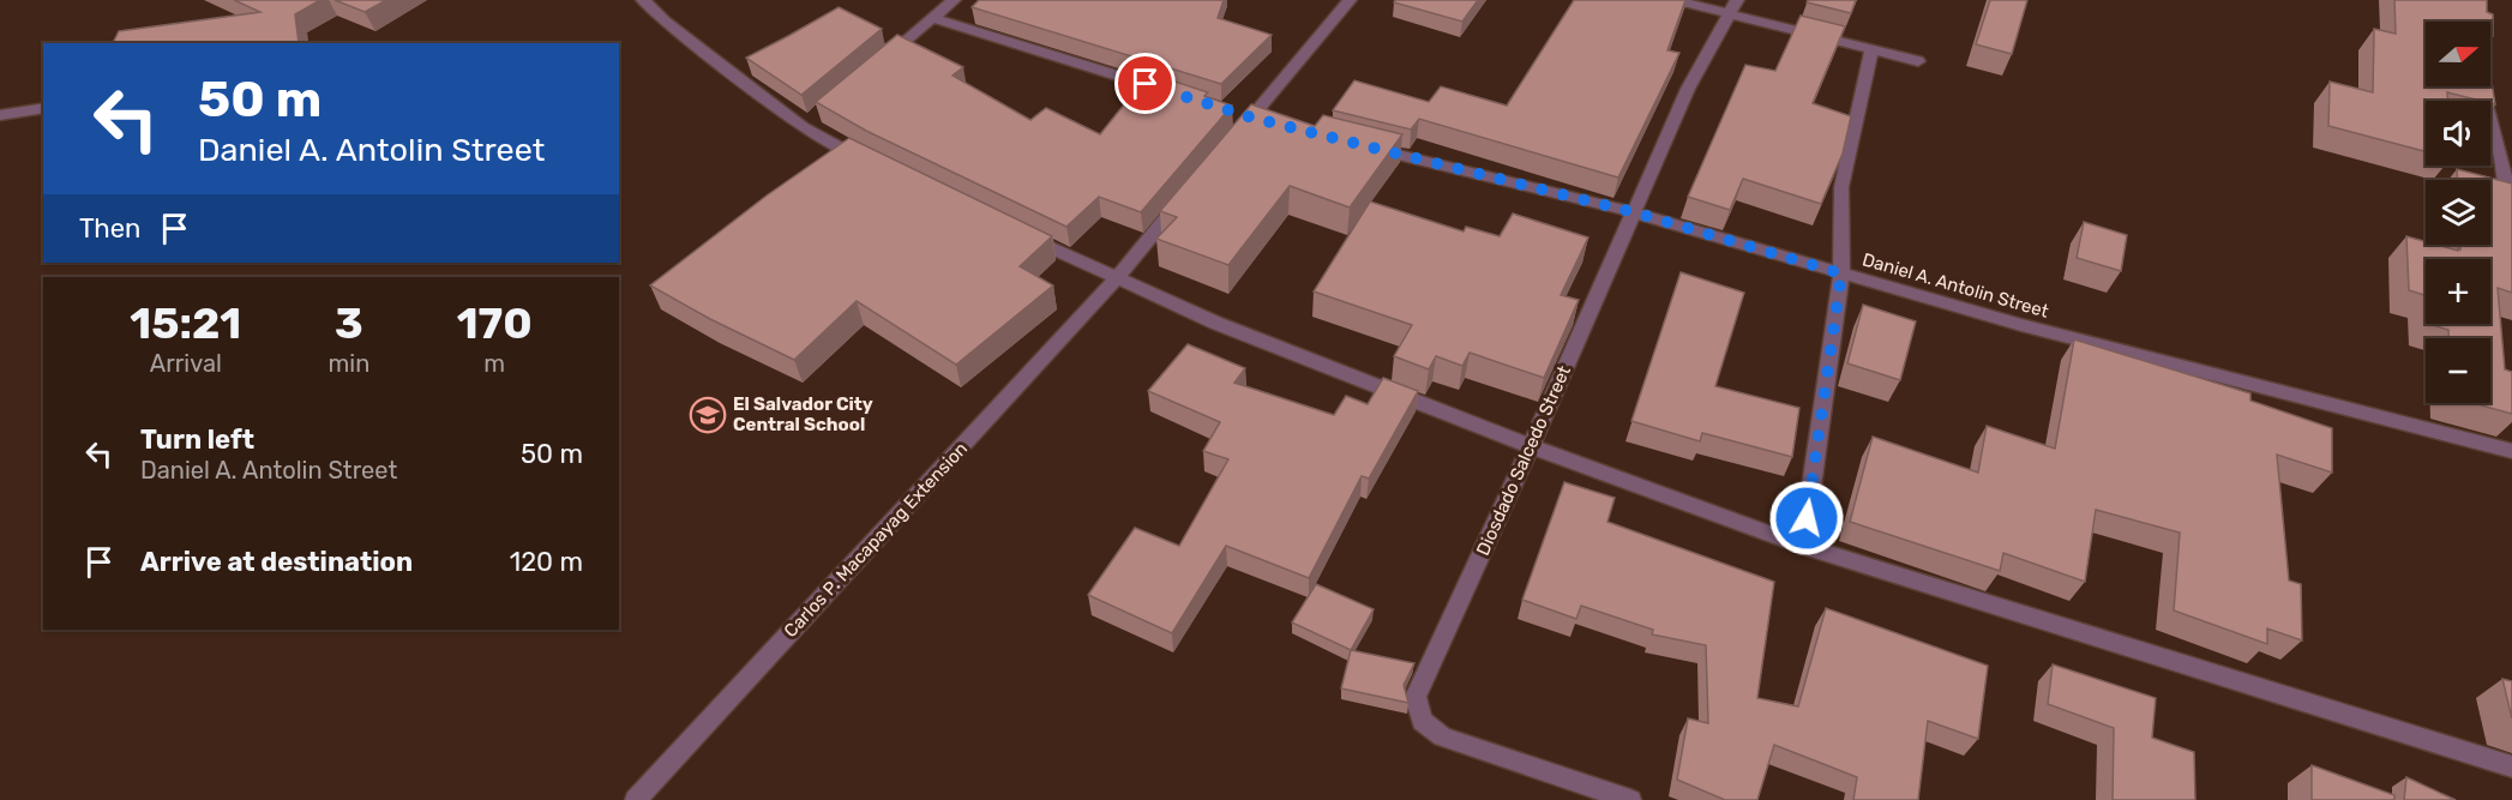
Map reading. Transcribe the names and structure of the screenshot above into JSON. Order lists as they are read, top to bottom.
{
  "streets": {
    "street": ["Daniel A. Antolin Street", "Diosdado Salcedo Street", "Carlos P. Macapayag Extension"]
  },
  "crossings": [
    ["Daniel A. Antolin Street", "Diosdado Salcedo Street"]
  ],
  "places": {
    "school or university": ["El Salvador City Central School"]
  },
  "north": "right",
  "page": {
    "map_buttons": ["+", "−"],
    "turn": ["50 m", "Daniel A. Antolin Street"],
    "then": "Then",
    "eta": [
      "15:21",
      "Arrival",
      "3",
      "min",
      "170",
      "m"
    ],
    "list": [
      {
        "name": "Turn left",
        "note": "Daniel A. Antolin Street",
        "value": "50 m"
      },
      {
        "name": "Arrive at destination",
        "value": "120 m"
      }
    ]
  }
}
